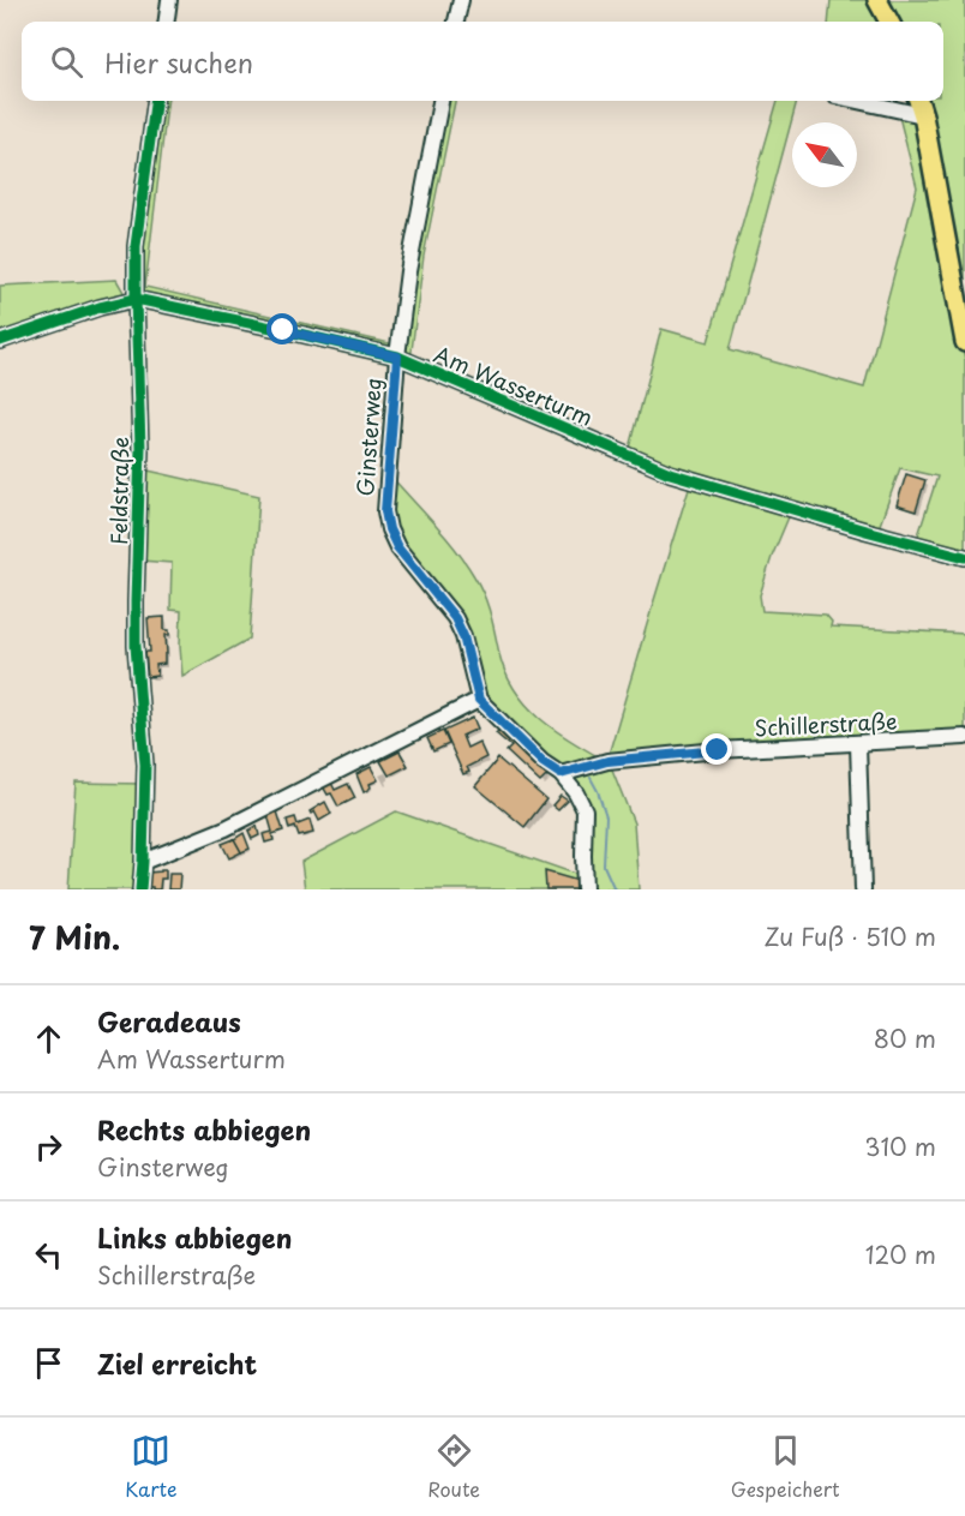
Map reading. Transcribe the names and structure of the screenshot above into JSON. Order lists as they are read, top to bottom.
{
  "streets": {
    "street": [
      "Am Wasserturm",
      "Ginsterweg",
      "Feldstraße",
      "Schillerstraße"
    ]
  },
  "crossings": [
    ["Am Wasserturm", "Ginsterweg"],
    ["Am Wasserturm", "Feldstraße"]
  ],
  "north": "top left",
  "page": {
    "search": "Hier suchen",
    "heading": ["7 Min.", "Zu Fuß · 510 m"],
    "list": [
      ["Geradeaus", "Am Wasserturm", "80 m"],
      ["Rechts abbiegen", "Ginsterweg", "310 m"],
      ["Links abbiegen", "Schillerstraße", "120 m"],
      "Ziel erreicht"
    ],
    "nav": ["Karte", "Route", "Gespeichert"]
  }
}
